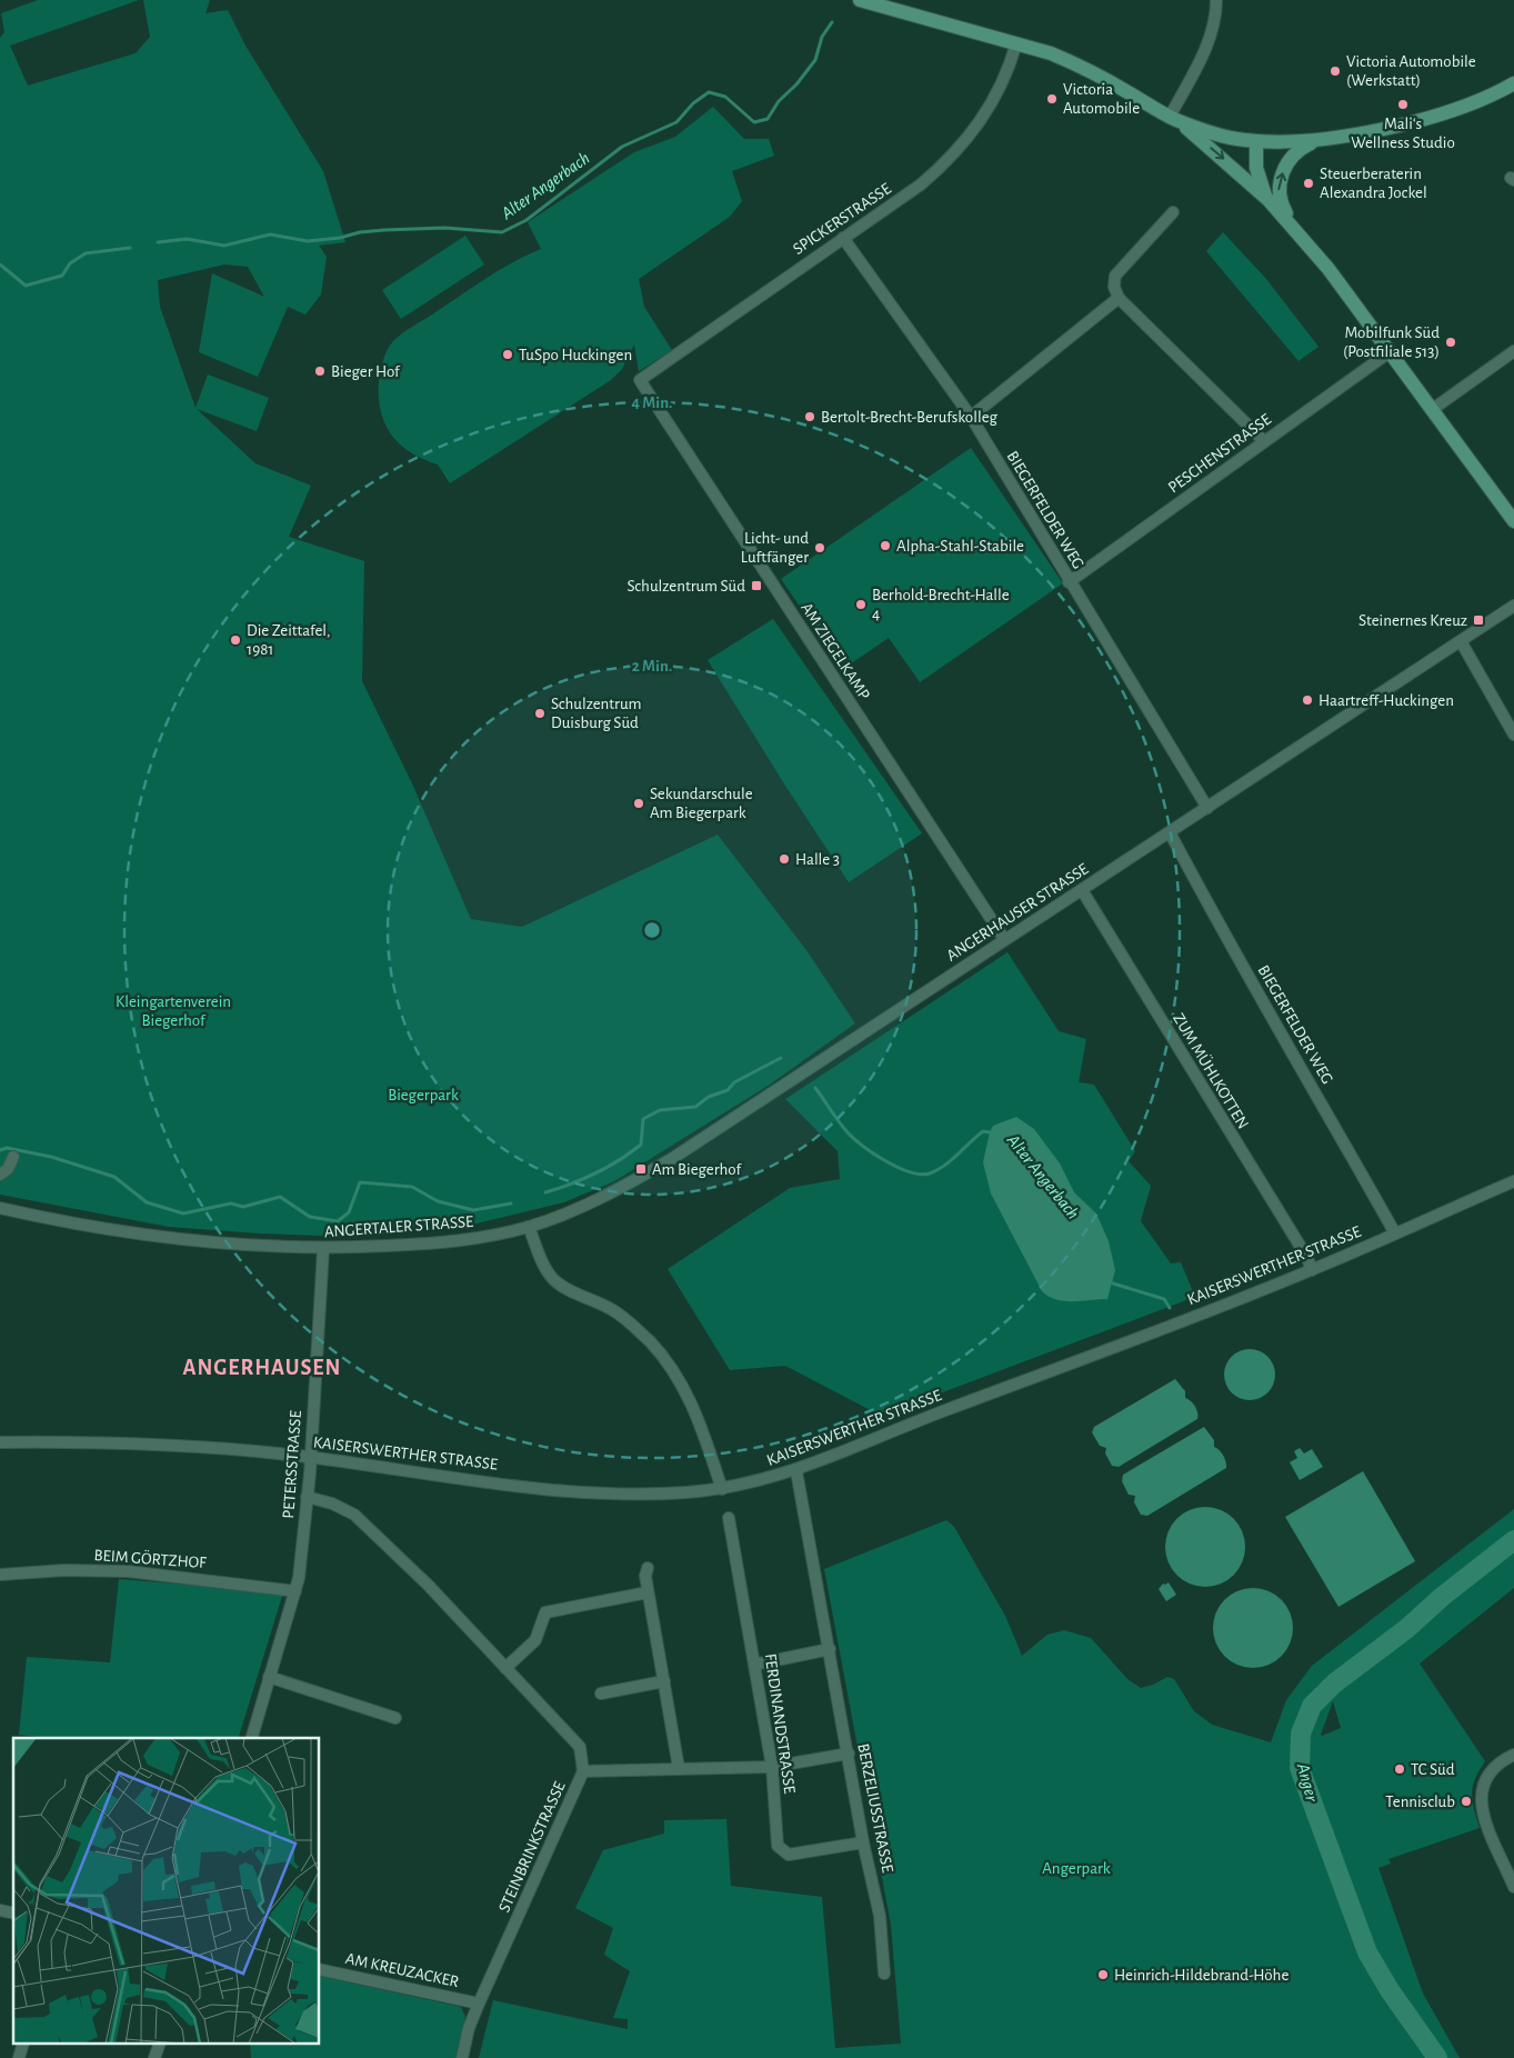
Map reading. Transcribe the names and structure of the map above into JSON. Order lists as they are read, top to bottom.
{
  "streets": {
    "street": [
      "SPICKERSTRASSE",
      "PESCHENSTRASSE",
      "BIEGERFELDER WEG",
      "AM ZIEGELKAMP",
      "ANGERHAUSER STRASSE",
      "ZUM MÜHLKOTTEN",
      "ANGERTALER STRASSE",
      "KAISERSWERTHER STRASSE",
      "PETERSSTRASSE",
      "BEIM GÖRTZHOF",
      "FERDINANDSTRASSE",
      "BERZELIUSSTRASSE",
      "STEINBRINKSTRASSE",
      "AM KREUZACKER"
    ]
  },
  "crossings": [
    ["SPICKERSTRASSE", "BIEGERFELDER WEG"],
    ["SPICKERSTRASSE", "AM ZIEGELKAMP"],
    ["PESCHENSTRASSE", "BIEGERFELDER WEG"],
    ["BIEGERFELDER WEG", "ANGERHAUSER STRASSE"],
    ["BIEGERFELDER WEG", "KAISERSWERTHER STRASSE"],
    ["AM ZIEGELKAMP", "ANGERHAUSER STRASSE"],
    ["ANGERHAUSER STRASSE", "ZUM MÜHLKOTTEN"],
    ["ANGERHAUSER STRASSE", "ANGERTALER STRASSE"],
    ["ZUM MÜHLKOTTEN", "KAISERSWERTHER STRASSE"],
    ["ANGERTALER STRASSE", "PETERSSTRASSE"],
    ["KAISERSWERTHER STRASSE", "PETERSSTRASSE"],
    ["KAISERSWERTHER STRASSE", "BERZELIUSSTRASSE"],
    ["PETERSSTRASSE", "BEIM GÖRTZHOF"],
    ["PETERSSTRASSE", "STEINBRINKSTRASSE"],
    ["FERDINANDSTRASSE", "BERZELIUSSTRASSE"],
    ["STEINBRINKSTRASSE", "AM KREUZACKER"]
  ],
  "districts": ["ANGERHAUSEN"],
  "water": ["Alter Angerbach", "Anger"],
  "parks": ["Kleingartenverein Biegerhof", "Biegerpark", "Angerpark"],
  "places": {
    "other": [
      "Victoria Automobile (Werkstatt)",
      "Victoria Automobile",
      "Mali‘s Wellness Studio",
      "Steuerberaterin Alexandra Jockel",
      "Mobilfunk Süd (Postfiliale 513)",
      "TuSpo Huckingen",
      "Bieger Hof",
      "Bertolt-Brecht-Berufskolleg",
      "Alpha-Stahl-Stabile",
      "Licht- und Luftfänger",
      "Berhold-Brecht-Halle 4",
      "Die Zeittafel, 1981",
      "Haartreff-Huckingen",
      "Schulzentrum Duisburg Süd",
      "Sekundarschule Am Biegerpark",
      "Halle 3",
      "TC Süd",
      "Tennisclub",
      "Heinrich-Hildebrand-Höhe"
    ],
    "transit": ["Schulzentrum Süd", "Steinernes Kreuz", "Am Biegerhof"]
  },
  "rings": ["4 Min.", "2 Min."]
}
